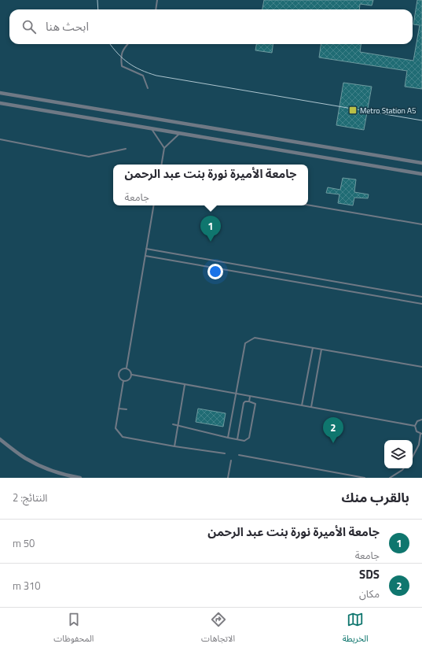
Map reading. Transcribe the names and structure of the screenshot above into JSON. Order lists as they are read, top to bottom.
{
  "places": {
    "transit": ["Metro Station A5"]
  },
  "page": {
    "search": "ابحث هنا",
    "popup": ["جامعة الأميرة نورة بنت عبد الرحمن", "جامعة"],
    "pins": ["1", "2"],
    "heading": ["بالقرب منك", "النتائج: 2"],
    "list": [
      {
        "mark": "1",
        "name": "جامعة الأميرة نورة بنت عبد الرحمن",
        "note": "جامعة",
        "value": "50 m"
      },
      {
        "mark": "2",
        "name": "SDS",
        "note": "مكان",
        "value": "310 m"
      }
    ],
    "nav": ["الخريطة", "الاتجاهات", "المحفوظات"]
  }
}
